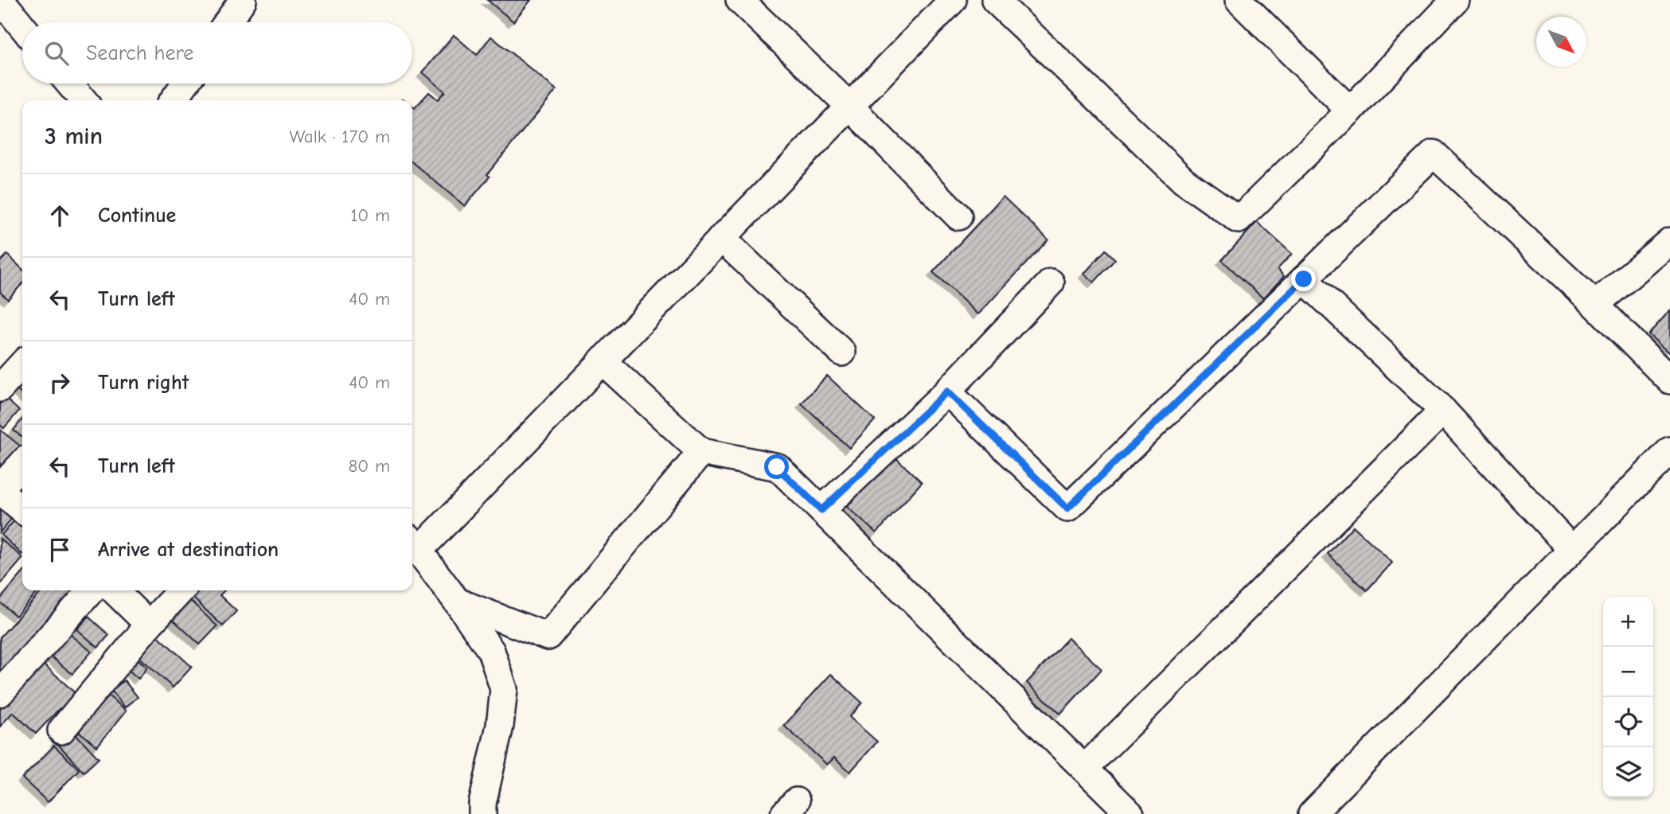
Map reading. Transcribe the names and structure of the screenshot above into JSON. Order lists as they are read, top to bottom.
{
  "north": "bottom right",
  "page": {
    "search": "Search here",
    "heading": ["3 min", "Walk · 170 m"],
    "list": [
      ["Continue", "10 m"],
      ["Turn left", "40 m"],
      ["Turn right", "40 m"],
      ["Turn left", "80 m"],
      "Arrive at destination"
    ],
    "map_buttons": ["+", "−"]
  }
}
